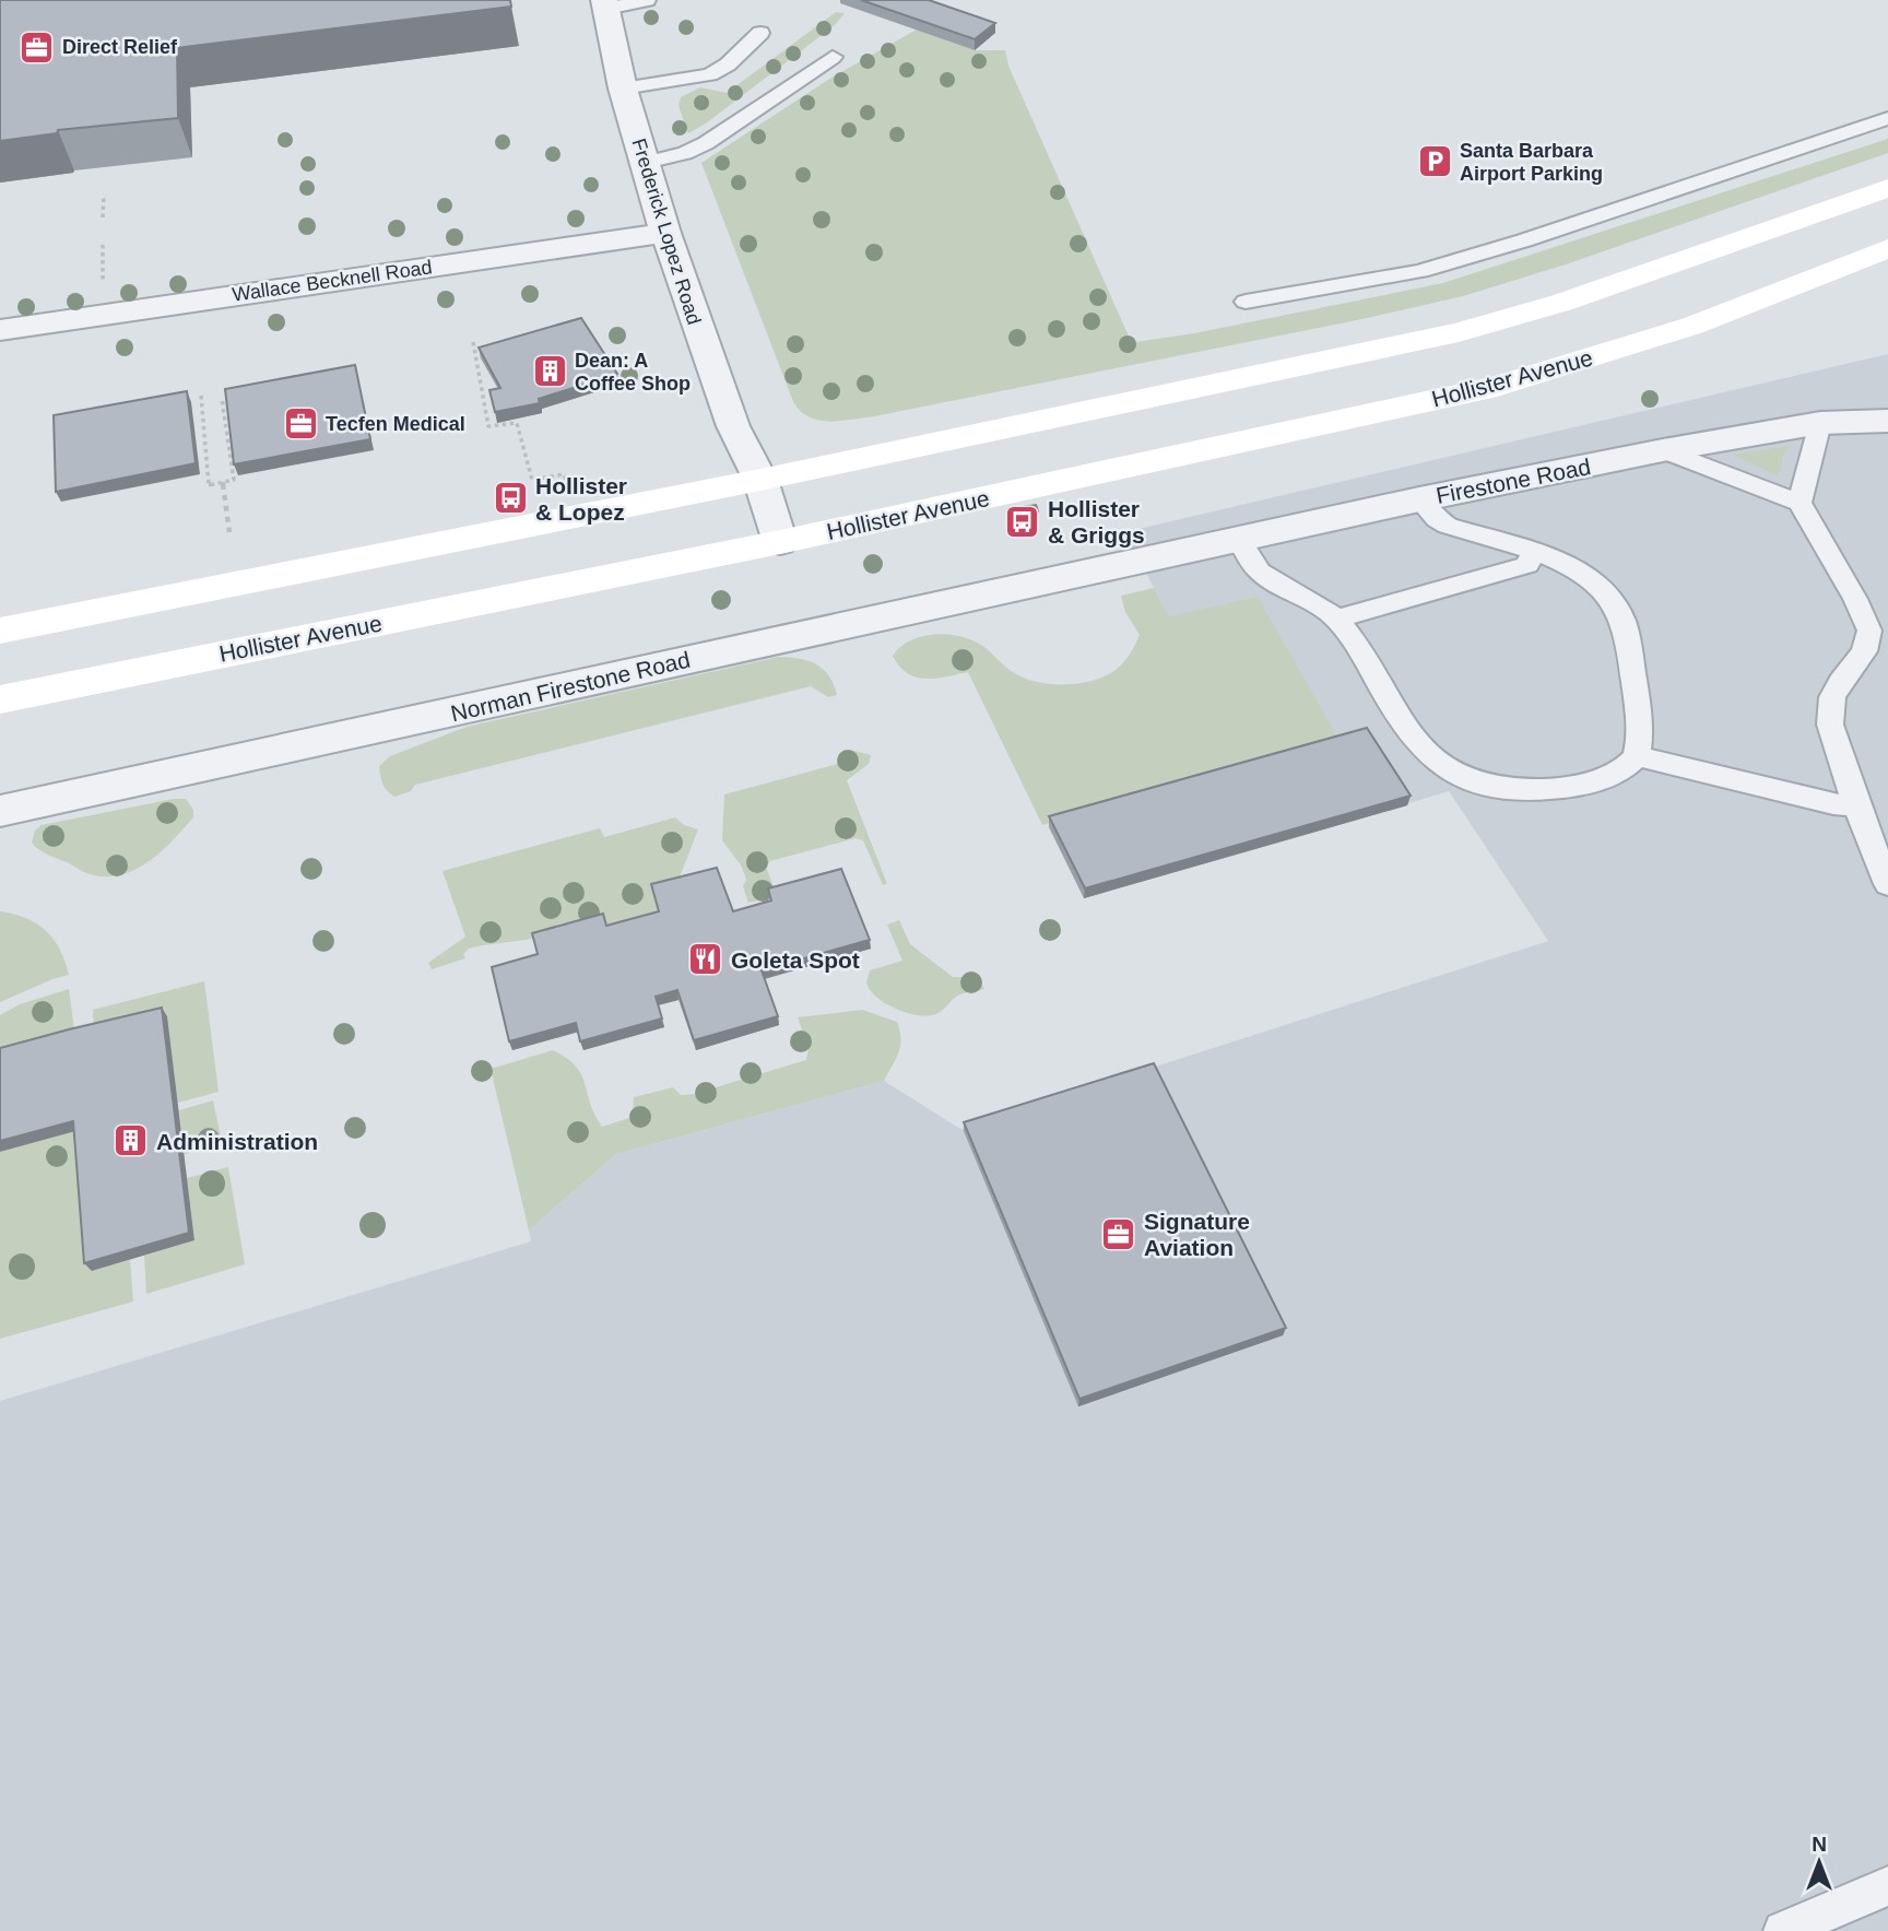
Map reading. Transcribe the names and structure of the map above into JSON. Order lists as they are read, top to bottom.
{
  "streets": {
    "main road": ["Hollister Avenue"],
    "street": [
      "Frederick Lopez Road",
      "Wallace Becknell Road",
      "Firestone Road",
      "Norman Firestone Road"
    ]
  },
  "crossings": [
    ["Frederick Lopez Road", "Wallace Becknell Road"],
    ["Frederick Lopez Road", "Hollister Avenue"],
    ["Firestone Road", "Norman Firestone Road"]
  ],
  "places": {
    "office": ["Direct Relief", "Tecfen Medical", "Signature Aviation"],
    "parking": ["Santa Barbara Airport Parking"],
    "building": ["Dean: A Coffee Shop", "Administration"],
    "bus stop": ["Hollister & Lopez", "Hollister & Griggs"],
    "restaurant": ["Goleta Spot"]
  },
  "north": "top"
}
